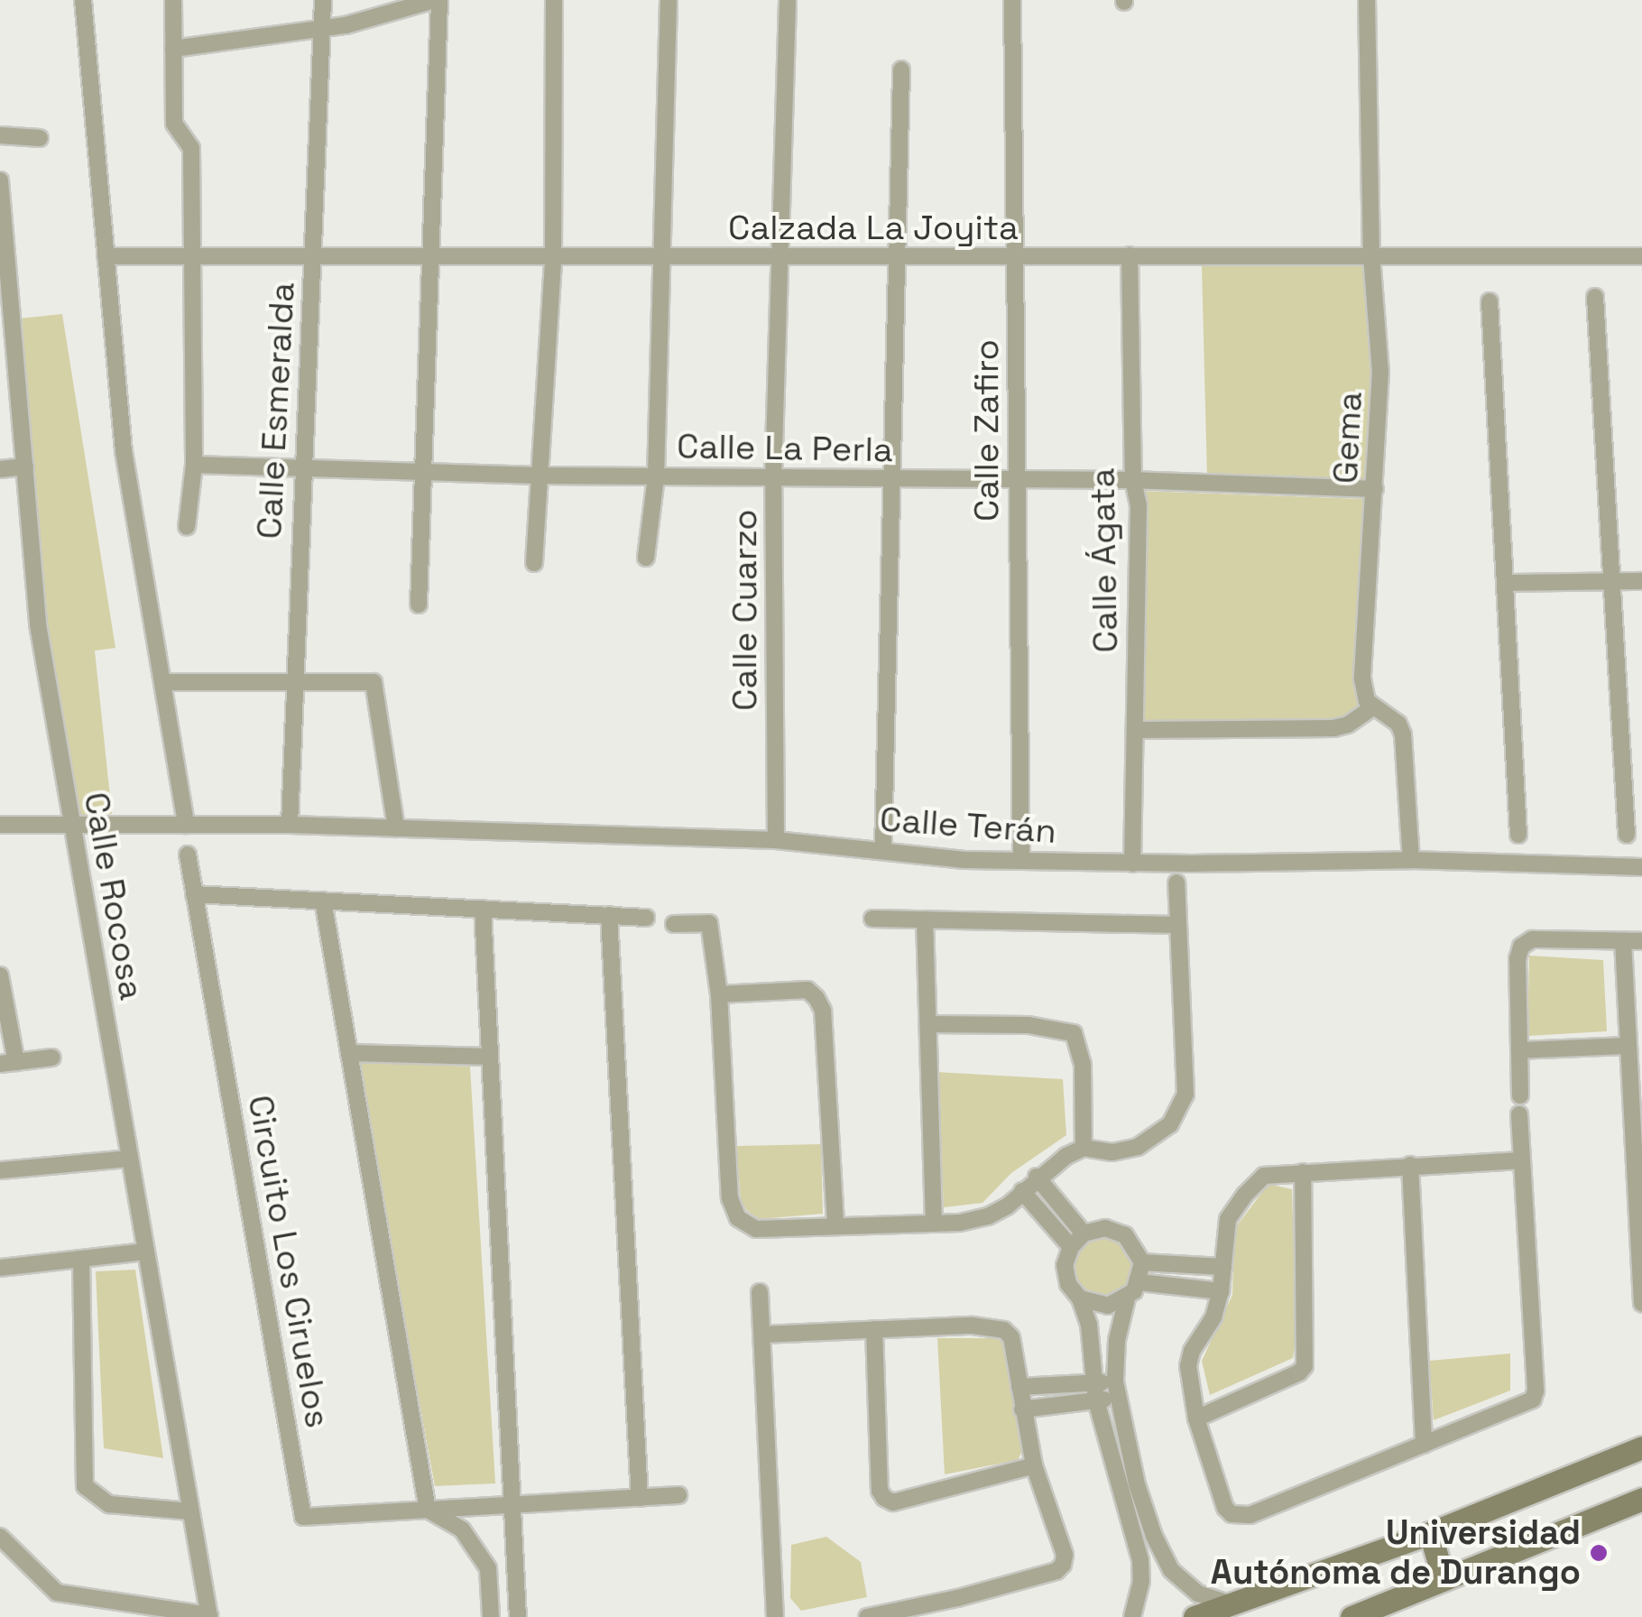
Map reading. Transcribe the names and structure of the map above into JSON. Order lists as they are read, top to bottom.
{
  "streets": {
    "street": [
      "Calzada La Joyita",
      "Calle Esmeralda",
      "Calle Zafiro",
      "Gema",
      "Calle La Perla",
      "Calle Ágata",
      "Calle Cuarzo",
      "Calle Terán",
      "Calle Rocosa",
      "Circuito Los Ciruelos"
    ]
  },
  "crossings": [
    ["Calzada La Joyita", "Calle Esmeralda"],
    ["Calzada La Joyita", "Calle Zafiro"],
    ["Calzada La Joyita", "Gema"],
    ["Calzada La Joyita", "Calle Ágata"],
    ["Calzada La Joyita", "Calle Cuarzo"],
    ["Calle Esmeralda", "Calle La Perla"],
    ["Calle Esmeralda", "Calle Terán"],
    ["Calle Zafiro", "Calle La Perla"],
    ["Calle Zafiro", "Calle Terán"],
    ["Gema", "Calle La Perla"],
    ["Calle La Perla", "Calle Ágata"],
    ["Calle La Perla", "Calle Cuarzo"],
    ["Calle Ágata", "Calle Terán"],
    ["Calle Cuarzo", "Calle Terán"],
    ["Calle Terán", "Calle Rocosa"]
  ],
  "places": ["Universidad Autónoma de Durango"]
}
